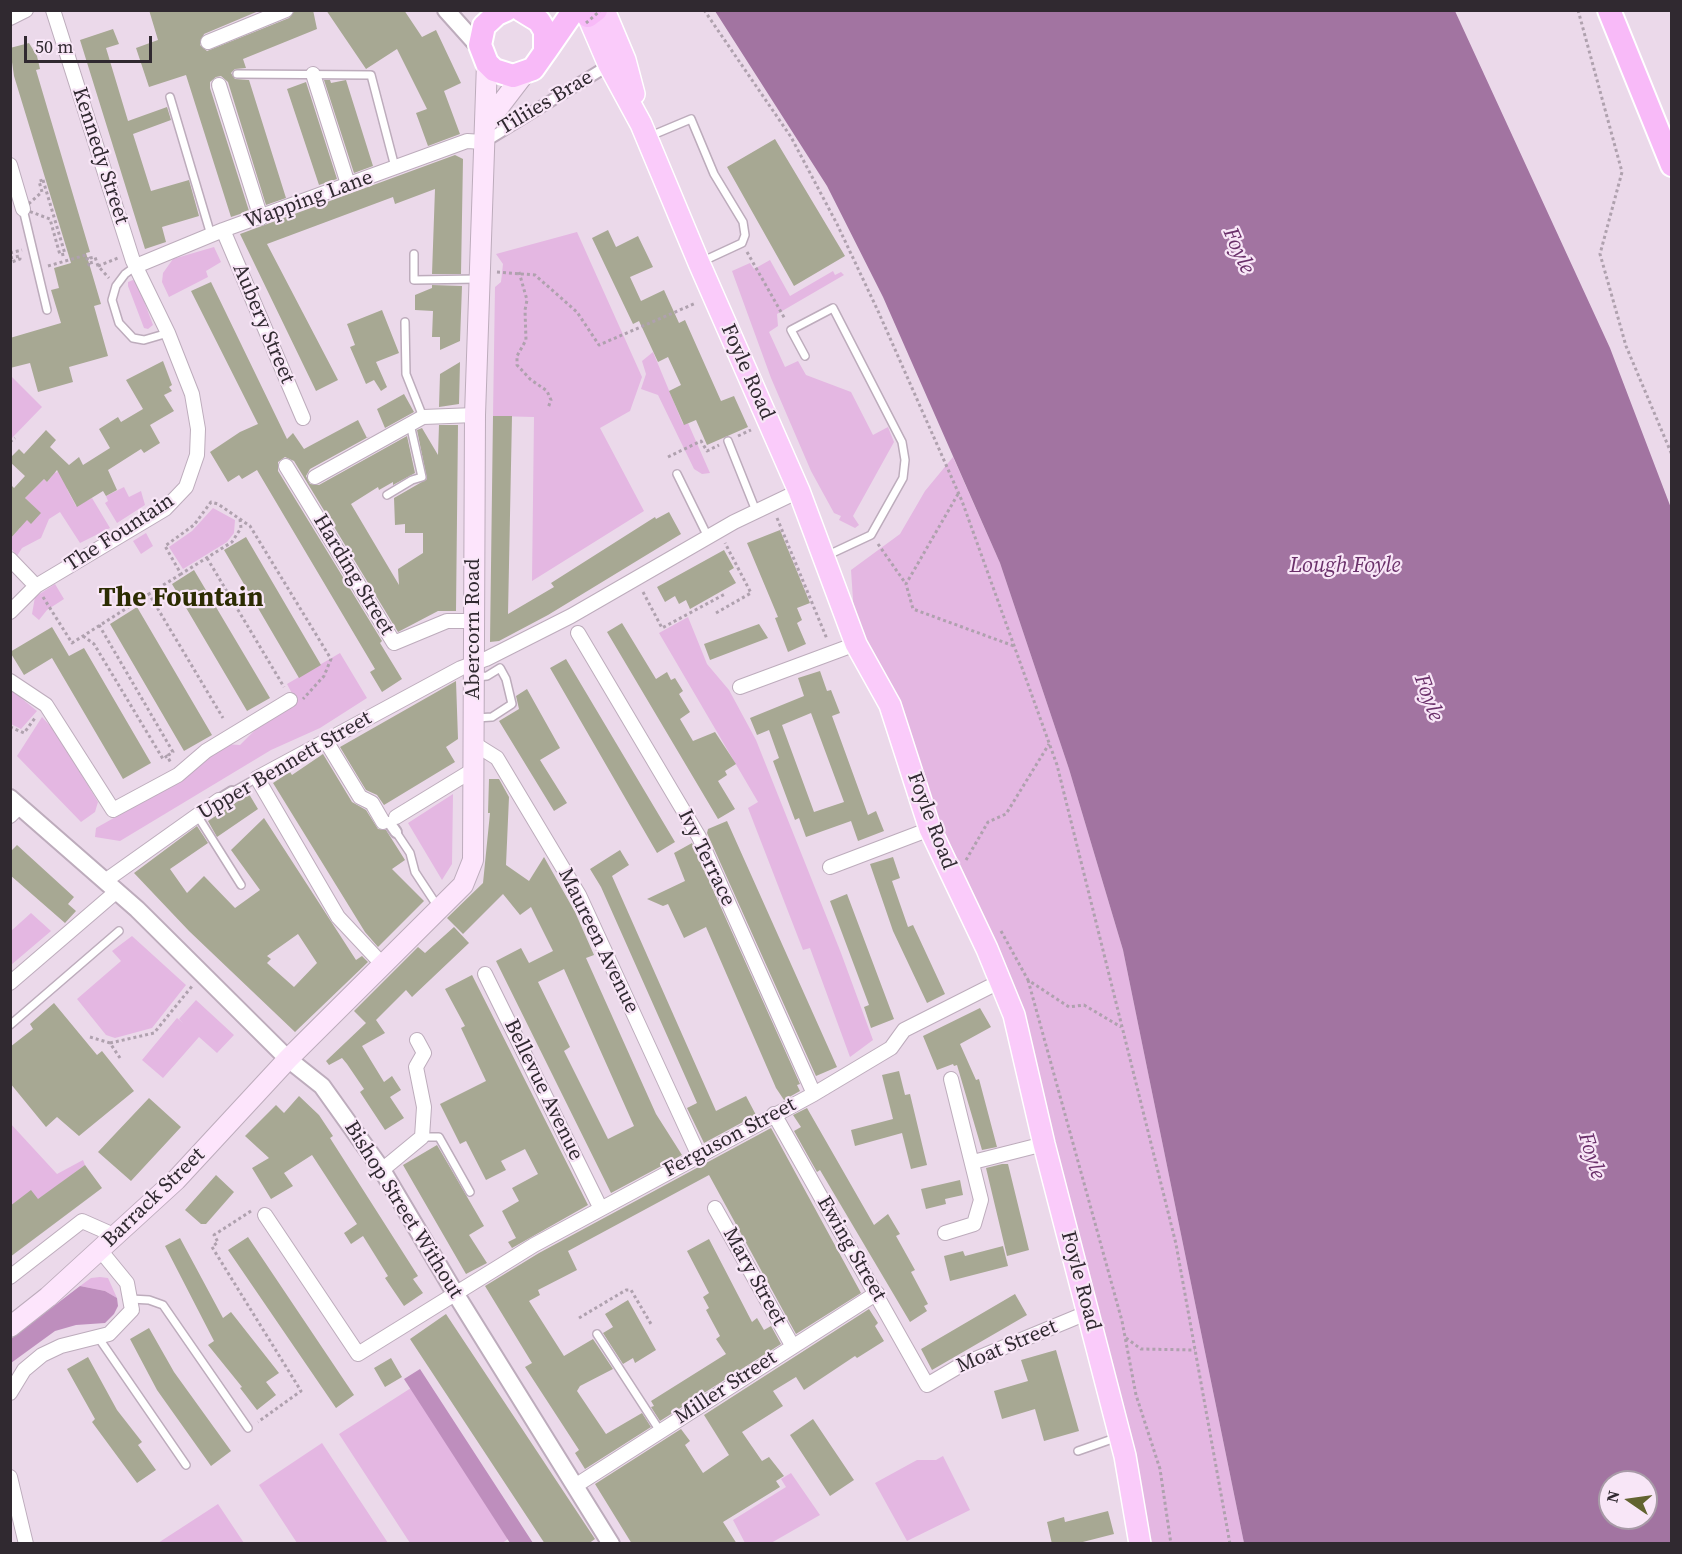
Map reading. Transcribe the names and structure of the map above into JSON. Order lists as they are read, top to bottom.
{
  "streets": {
    "main road": ["Foyle Road", "Abercorn Road", "Barrack Street"],
    "street": [
      "Tiliies Brae",
      "Kennedy Street",
      "Wapping Lane",
      "Aubery Street",
      "The Fountain",
      "Harding Street",
      "Upper Bennett Street",
      "Ivy Terrace",
      "Maureen Avenue",
      "Bellevue Avenue",
      "Ferguson Street",
      "Bishop Street Without",
      "Ewing Street",
      "Mary Street",
      "Moat Street",
      "Miller Street"
    ]
  },
  "crossings": [
    ["Tiliies Brae", "Wapping Lane"],
    ["Tiliies Brae", "Foyle Road"],
    ["Tiliies Brae", "Abercorn Road"],
    ["Kennedy Street", "Wapping Lane"],
    ["Kennedy Street", "The Fountain"],
    ["Wapping Lane", "Aubery Street"],
    ["Wapping Lane", "The Fountain"],
    ["Wapping Lane", "Abercorn Road"],
    ["Foyle Road", "Upper Bennett Street"],
    ["Foyle Road", "Ferguson Street"],
    ["Foyle Road", "Moat Street"],
    ["Harding Street", "Abercorn Road"],
    ["Abercorn Road", "Upper Bennett Street"],
    ["Abercorn Road", "Maureen Avenue"],
    ["Abercorn Road", "Barrack Street"],
    ["Abercorn Road", "Bishop Street Without"],
    ["Upper Bennett Street", "Bishop Street Without"],
    ["Ivy Terrace", "Ferguson Street"],
    ["Maureen Avenue", "Ferguson Street"],
    ["Bellevue Avenue", "Ferguson Street"],
    ["Ferguson Street", "Bishop Street Without"],
    ["Ferguson Street", "Ewing Street"],
    ["Barrack Street", "Bishop Street Without"],
    ["Bishop Street Without", "Miller Street"],
    ["Ewing Street", "Moat Street"],
    ["Ewing Street", "Miller Street"],
    ["Mary Street", "Miller Street"]
  ],
  "districts": ["The Fountain"],
  "water": ["Foyle", "Lough Foyle"],
  "scale_bar": "50 m",
  "north": "left"
}
